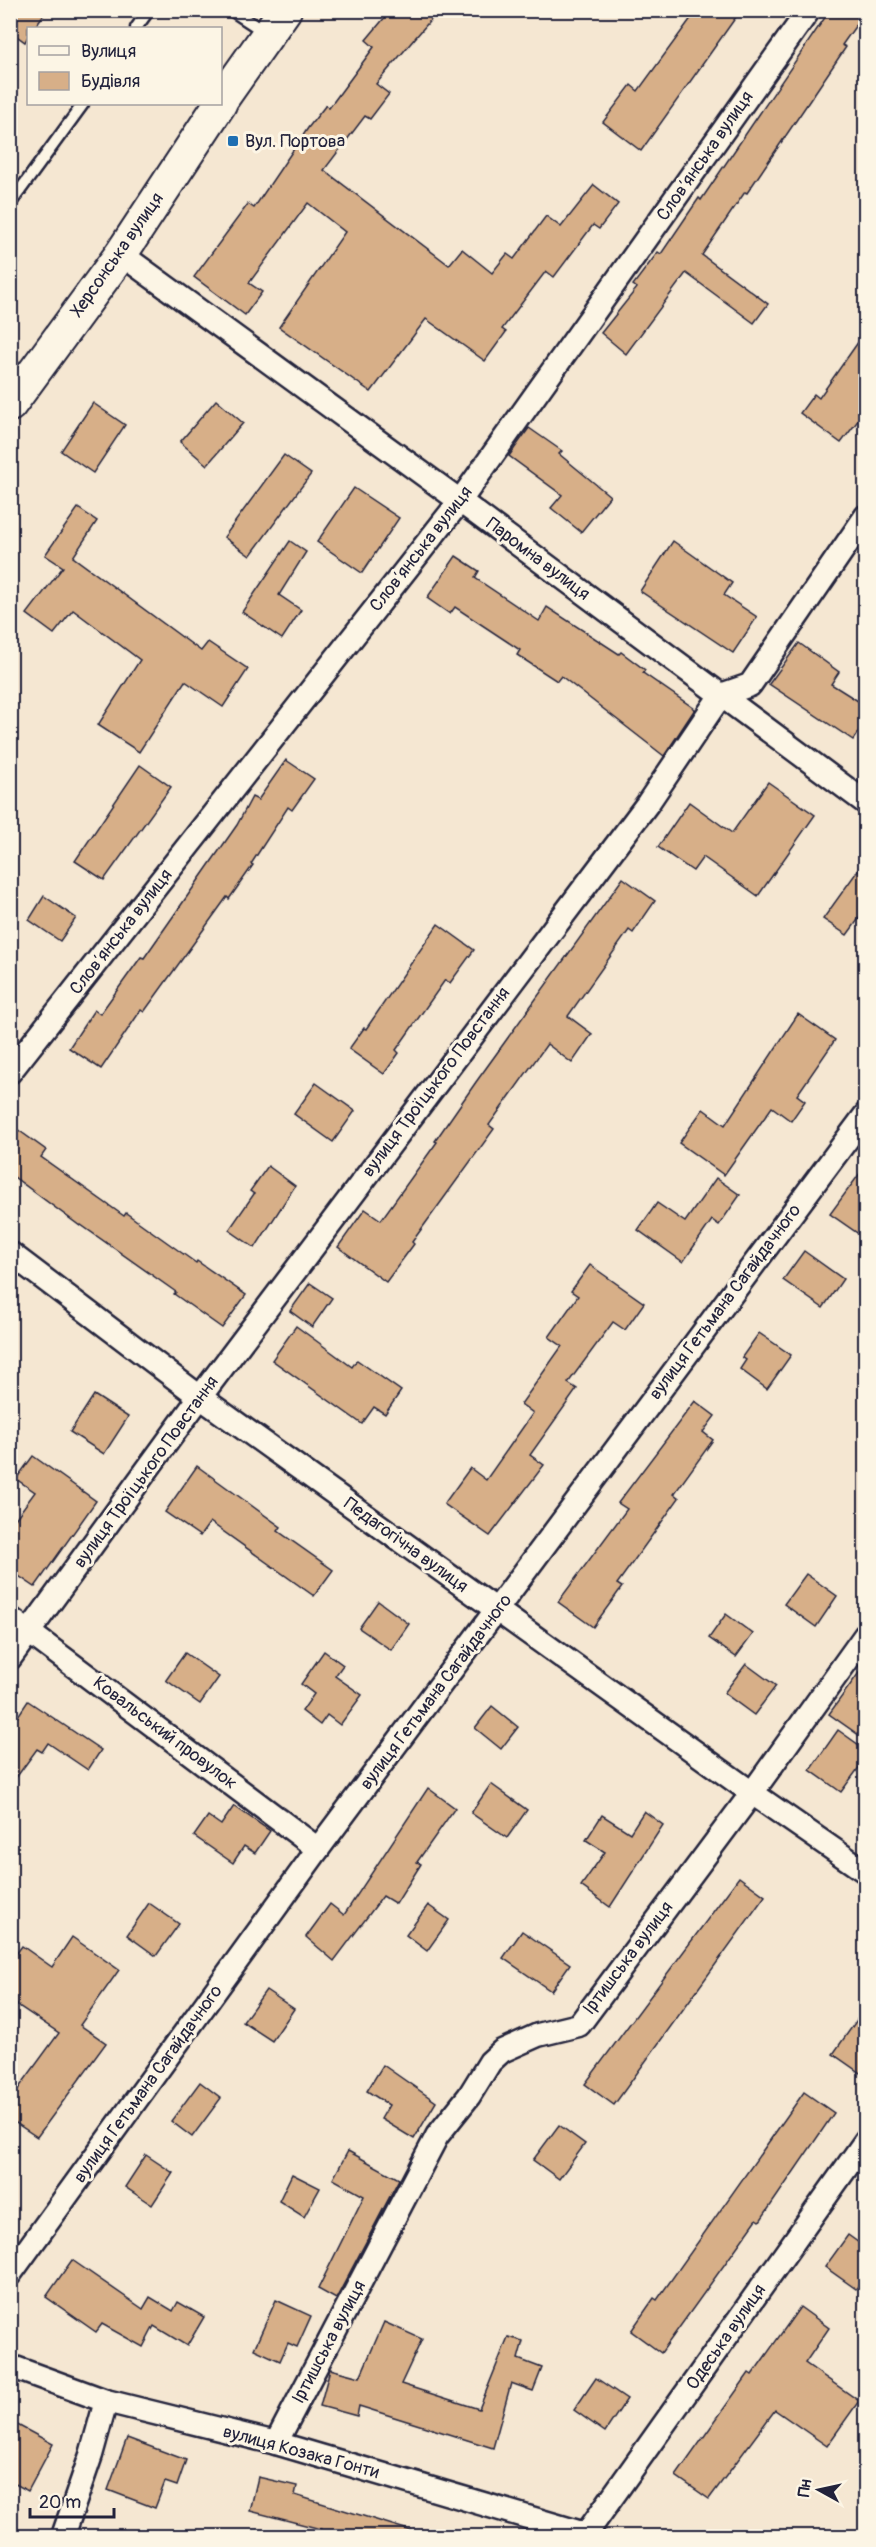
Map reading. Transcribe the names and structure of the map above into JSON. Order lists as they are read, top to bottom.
{
  "streets": {
    "main road": ["Херсонська вулиця"],
    "street": [
      "Словʼянська вулиця",
      "Паромна вулиця",
      "вулиця Троїцького Повстання",
      "вулиця Гетьмана Сагайдачного",
      "Педагогічна вулиця",
      "Ковальський провулок",
      "Іртишська вулиця",
      "Одеська вулиця",
      "вулиця Козака Гонти"
    ]
  },
  "crossings": [
    ["Словʼянська вулиця", "Паромна вулиця"],
    ["Херсонська вулиця", "Паромна вулиця"],
    ["Паромна вулиця", "вулиця Троїцького Повстання"],
    ["вулиця Троїцького Повстання", "Педагогічна вулиця"],
    ["вулиця Троїцького Повстання", "Ковальський провулок"],
    ["вулиця Гетьмана Сагайдачного", "Педагогічна вулиця"],
    ["вулиця Гетьмана Сагайдачного", "Ковальський провулок"],
    ["Педагогічна вулиця", "Іртишська вулиця"],
    ["Іртишська вулиця", "вулиця Козака Гонти"],
    ["Одеська вулиця", "вулиця Козака Гонти"]
  ],
  "places": {
    "transit": ["Вул. Портова"]
  },
  "legend": ["Вулиця", "Будівля"],
  "scale_bar": "20 m",
  "north": "left"
}
